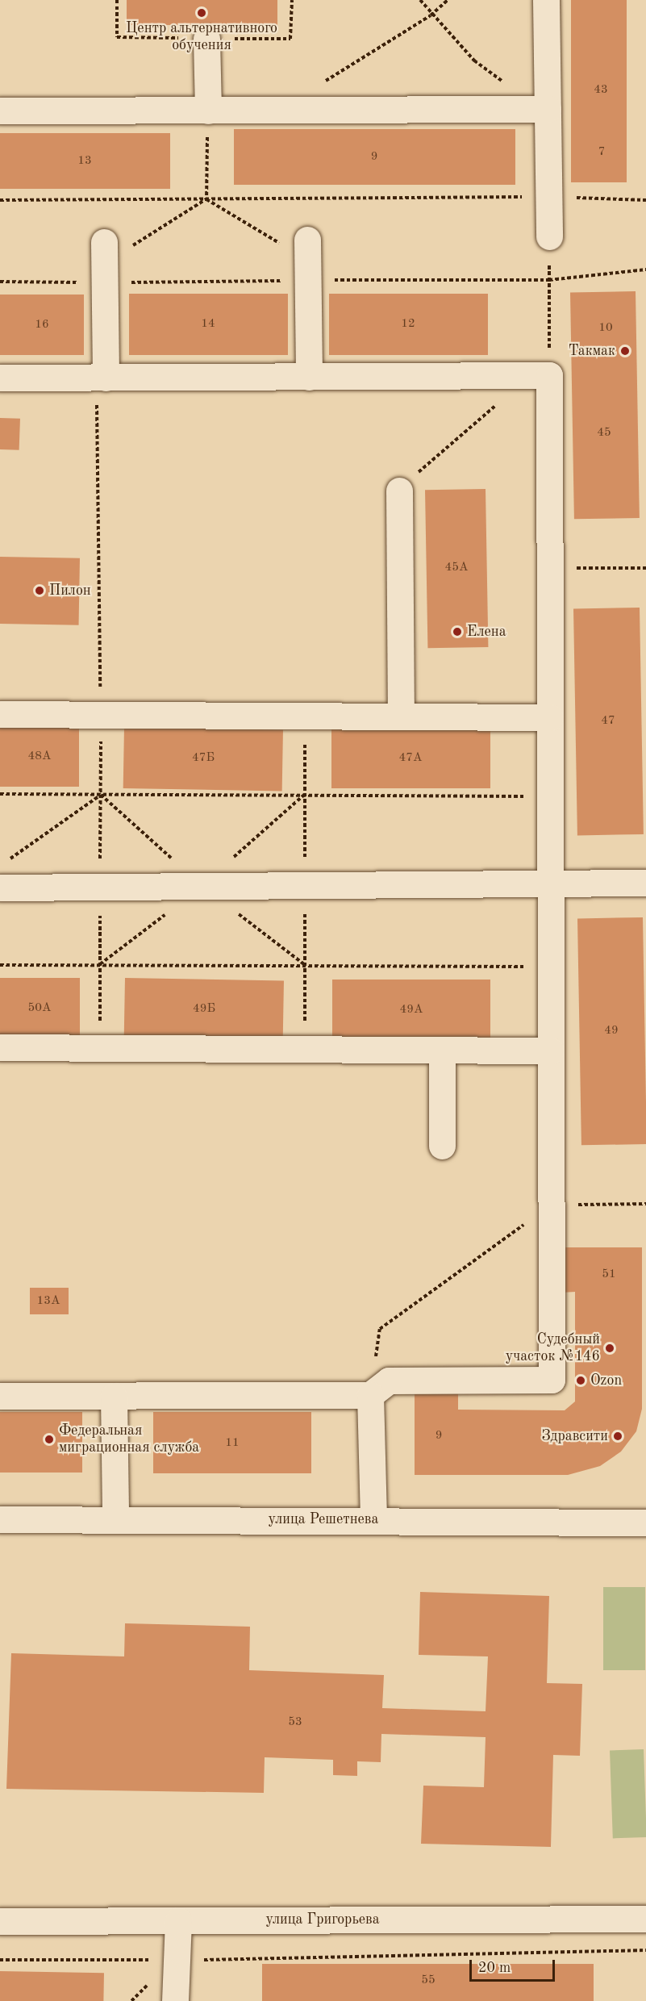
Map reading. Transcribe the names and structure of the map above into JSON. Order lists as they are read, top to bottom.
{
  "streets": {
    "street": ["улица Решетнева", "улица Григорьева"]
  },
  "places": [
    "Центр альтернативного обучения",
    "Такмак",
    "Пилон",
    "Елена",
    "Судебный участок №146",
    "Ozon",
    "Здравсити",
    "Федеральная миграционная служба"
  ],
  "house_numbers": [
    "43",
    "7",
    "9",
    "13",
    "14",
    "12",
    "16",
    "10",
    "45",
    "45А",
    "47",
    "48А",
    "47Б",
    "47А",
    "50А",
    "49Б",
    "49А",
    "49",
    "51",
    "13А",
    "9",
    "11",
    "53",
    "55"
  ],
  "scale_bar": "20 m"
}
